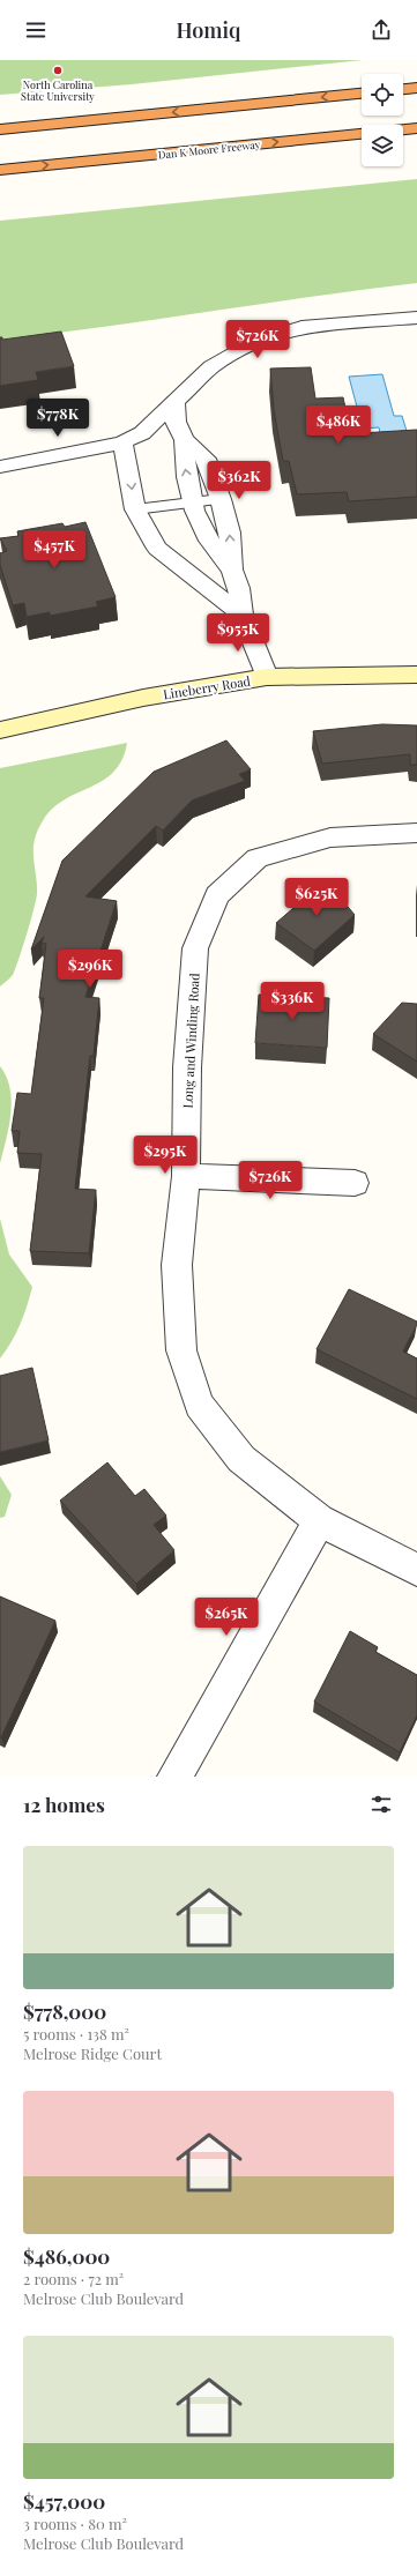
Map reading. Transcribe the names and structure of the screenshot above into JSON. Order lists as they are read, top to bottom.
{
  "streets": {
    "highway": ["Dan K Moore Freeway"],
    "street": ["Lineberry Road", "Long and Winding Road"]
  },
  "places": ["North Carolina State University"],
  "page": {
    "header": "Homiq",
    "price": [
      "$726K",
      "$778K",
      "$486K",
      "$362K",
      "$457K",
      "$955K",
      "$625K",
      "$296K",
      "$336K",
      "$295K",
      "$726K",
      "$265K"
    ],
    "heading": "12 homes",
    "list": [
      {
        "name": "$778,000",
        "note": "5 rooms · 138 m² · Melrose Ridge Court"
      },
      {
        "name": "$486,000",
        "note": "2 rooms · 72 m² · Melrose Club Boulevard"
      },
      {
        "name": "$457,000",
        "note": "3 rooms · 80 m² · Melrose Club Boulevard"
      }
    ]
  }
}
